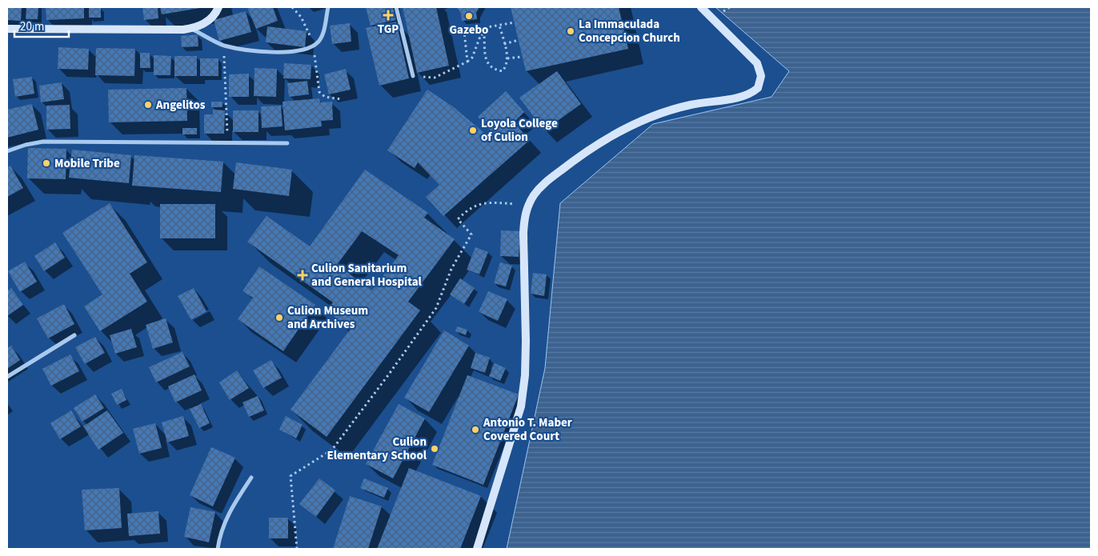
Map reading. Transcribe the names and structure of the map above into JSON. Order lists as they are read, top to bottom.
{
  "places": {
    "health": ["TGP", "Culion Sanitarium and General Hospital"],
    "other": [
      "Gazebo",
      "La Immaculada Concepcion Church",
      "Angelitos",
      "Loyola College of Culion",
      "Mobile Tribe",
      "Culion Museum and Archives",
      "Antonio T. Maber Covered Court",
      "Culion Elementary School"
    ]
  },
  "scale_bar": "20 m"
}
